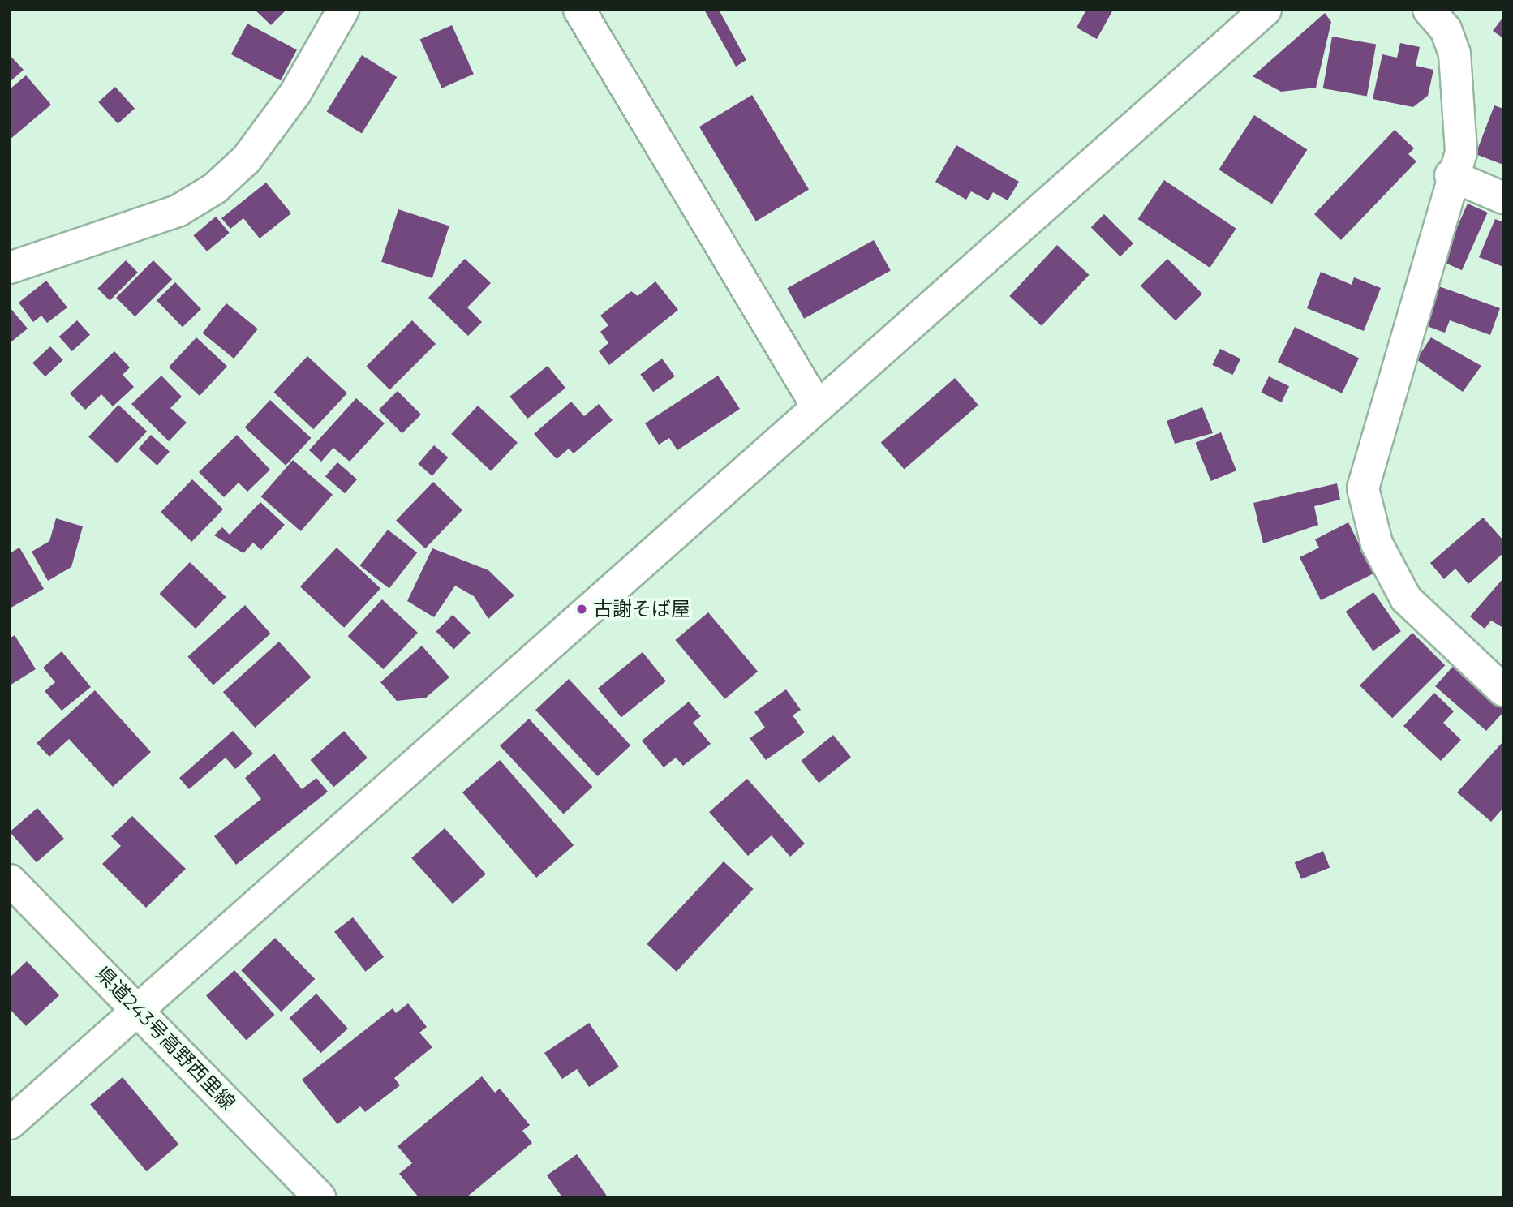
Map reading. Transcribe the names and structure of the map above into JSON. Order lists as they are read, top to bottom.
{
  "streets": {
    "street": ["県道243号高野西里線"]
  },
  "places": ["古謝そば屋"]
}
